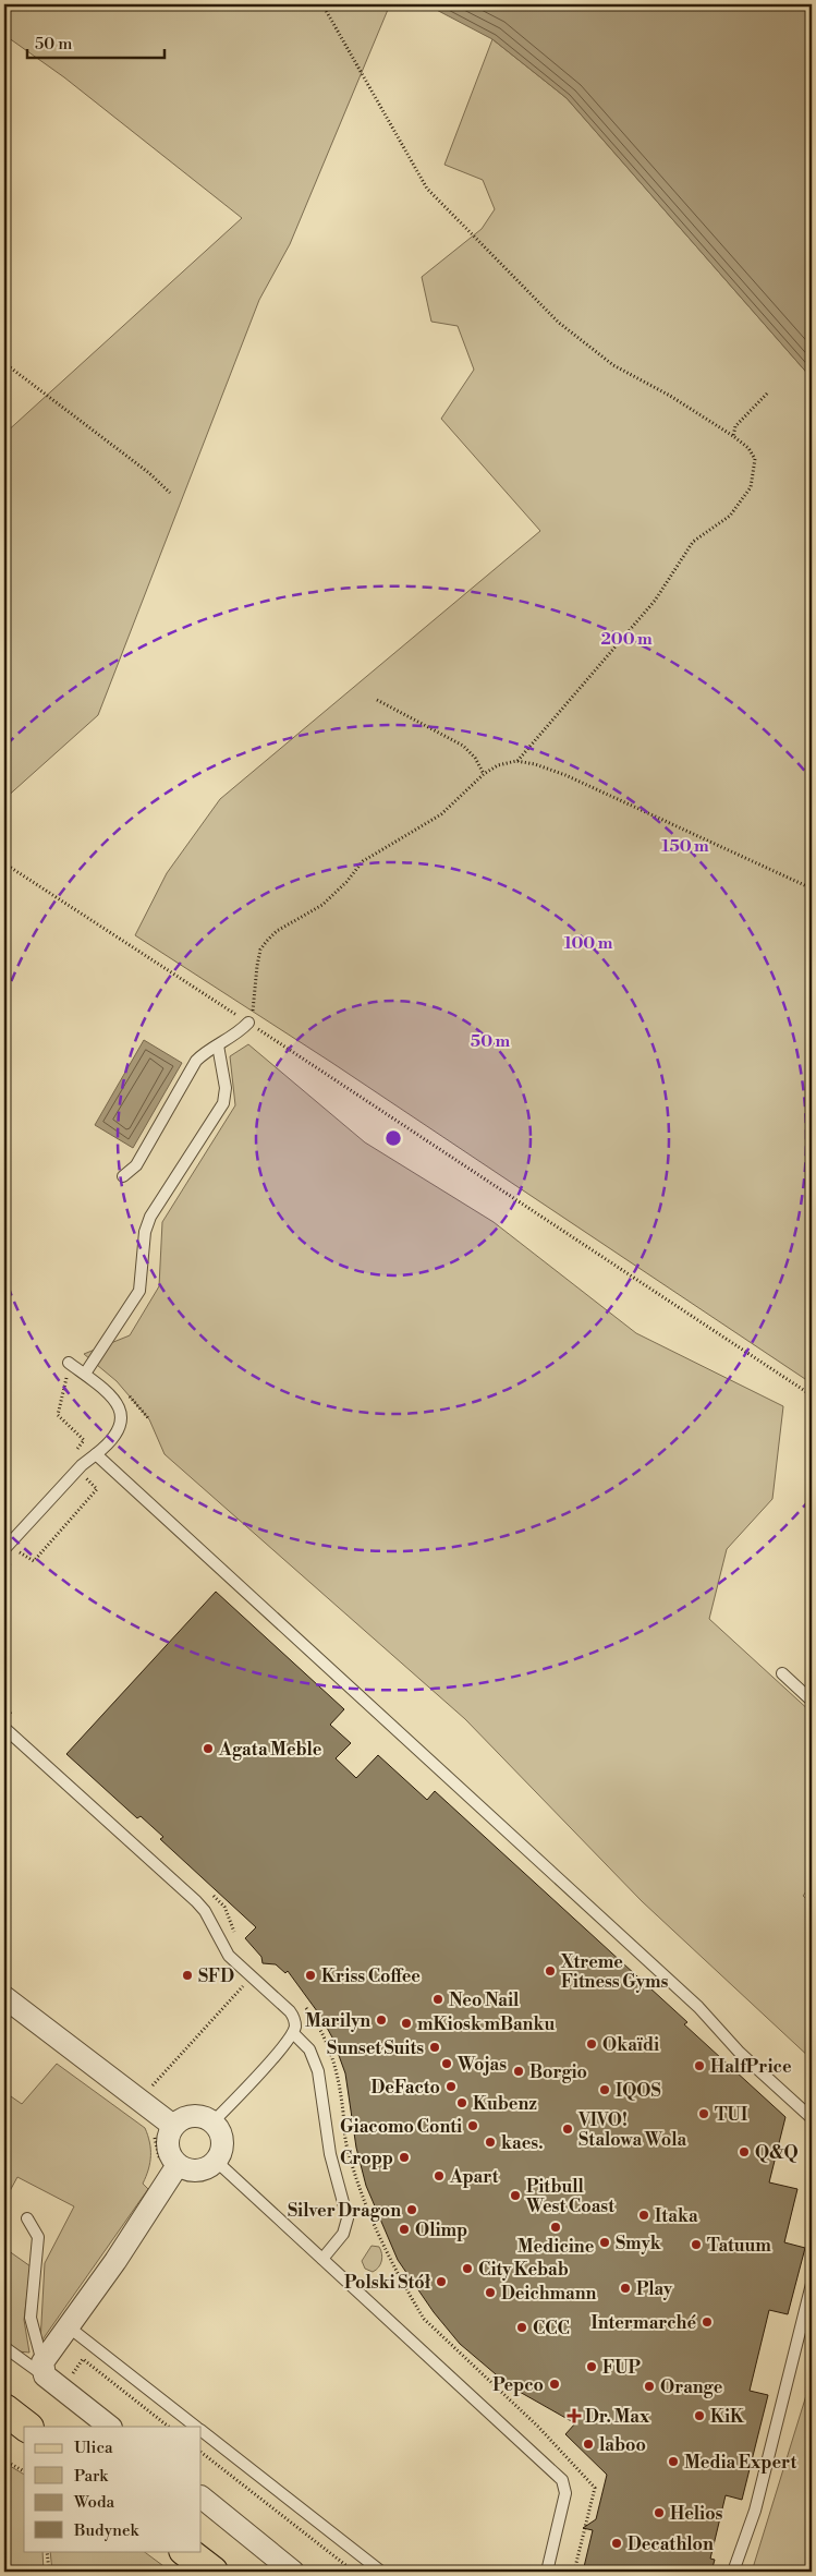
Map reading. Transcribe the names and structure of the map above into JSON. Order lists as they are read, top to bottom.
{
  "places": {
    "other": [
      "Agata Meble",
      "Xtreme Fitness Gyms",
      "SFD",
      "Kriss Coffee",
      "Neo Nail",
      "Marilyn",
      "mKiosk mBanku",
      "Okaïdi",
      "Sunset Suits",
      "Wojas",
      "HalfPrice",
      "Borgio",
      "DeFacto",
      "IQOS",
      "Kubenz",
      "TUI",
      "Giacomo Conti",
      "VIVO! Stalowa Wola",
      "kaes.",
      "Q&Q",
      "Cropp",
      "Apart",
      "Pitbull West Coast",
      "Silver Dragon",
      "Itaka",
      "Medicine",
      "Olimp",
      "Smyk",
      "Tatuum",
      "City Kebab",
      "Polski Stół",
      "Play",
      "Deichmann",
      "Intermarché",
      "CCC",
      "FUP",
      "Pepco",
      "Orange",
      "KiK",
      "laboo",
      "Media Expert",
      "Helios",
      "Decathlon"
    ],
    "health": ["Dr. Max"]
  },
  "legend": [
    "Ulica",
    "Park",
    "Woda",
    "Budynek"
  ],
  "scale_bar": "50 m",
  "rings": [
    "200 m",
    "150 m",
    "100 m",
    "50 m"
  ]
}
